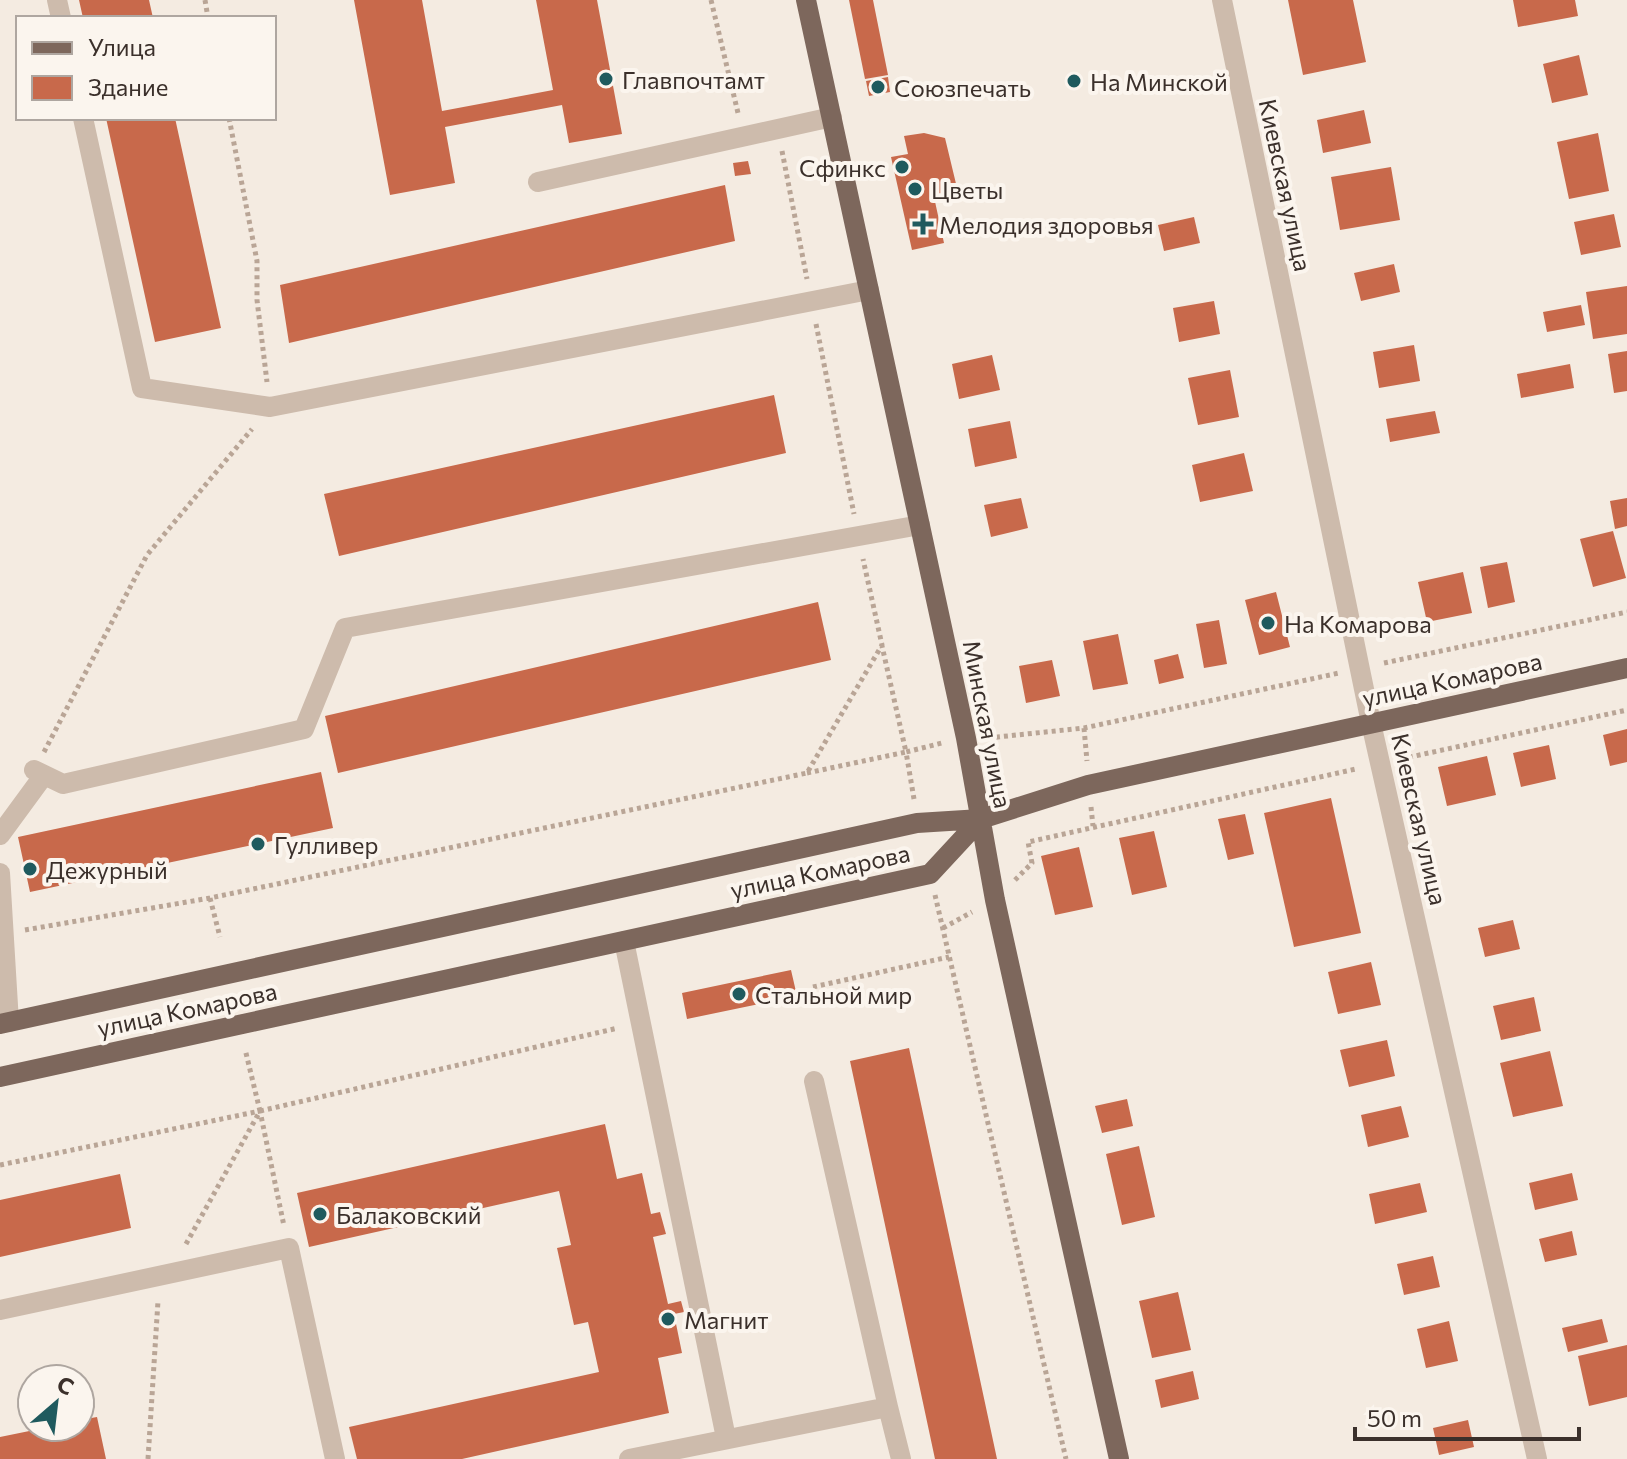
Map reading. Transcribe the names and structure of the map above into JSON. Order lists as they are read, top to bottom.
{
  "streets": {
    "main road": ["улица Комарова", "Минская улица"],
    "street": ["Киевская улица"]
  },
  "crossings": [
    ["Киевская улица", "улица Комарова"],
    ["улица Комарова", "Минская улица"]
  ],
  "places": {
    "other": [
      "Главпочтамт",
      "На Минской",
      "Союзпечать",
      "Сфинкс",
      "Цветы",
      "На Комарова",
      "Гулливер",
      "Дежурный",
      "Стальной мир",
      "Балаковский",
      "Магнит"
    ],
    "health": ["Мелодия здоровья"]
  },
  "legend": ["Улица", "Здание"],
  "scale_bar": "50 m",
  "north": "top right"
}
